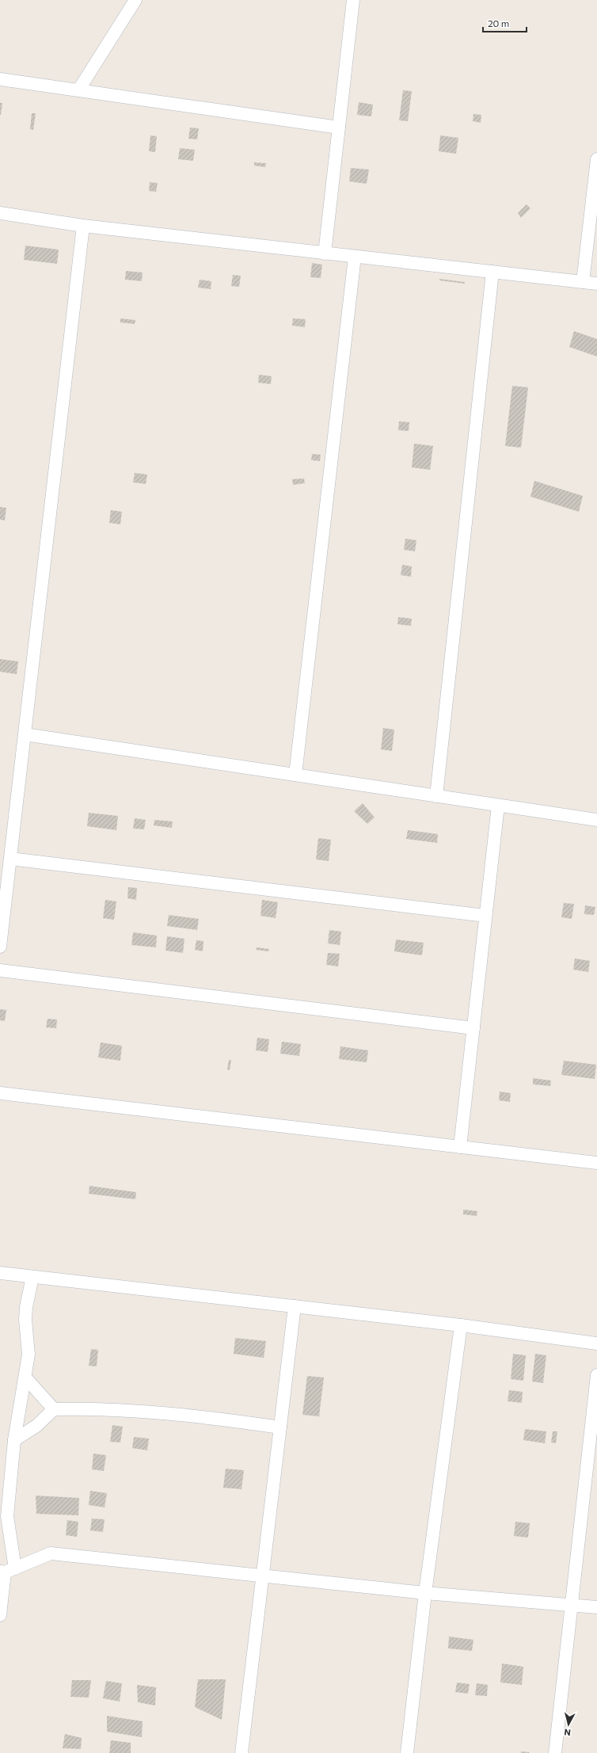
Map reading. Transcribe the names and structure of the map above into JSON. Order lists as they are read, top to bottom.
{
  "scale_bar": "20 m",
  "north": "bottom"
}
